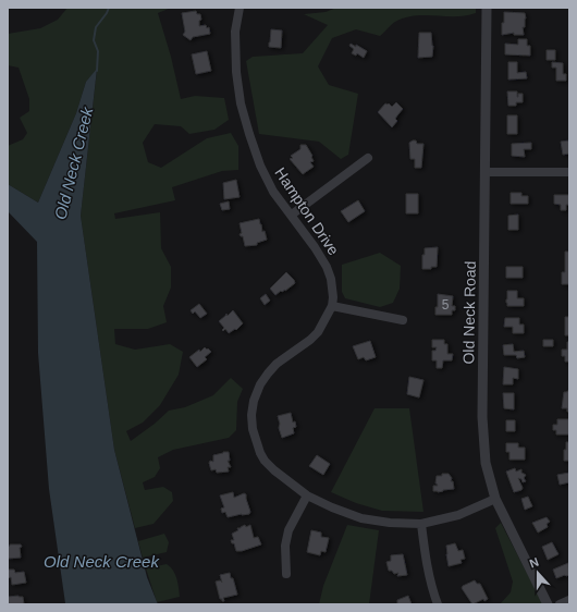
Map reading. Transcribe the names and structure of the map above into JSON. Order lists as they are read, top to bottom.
{
  "streets": {
    "street": ["Hampton Drive", "Old Neck Road"]
  },
  "water": ["Old Neck Creek"],
  "house_numbers": ["5"],
  "north": "top"
}
